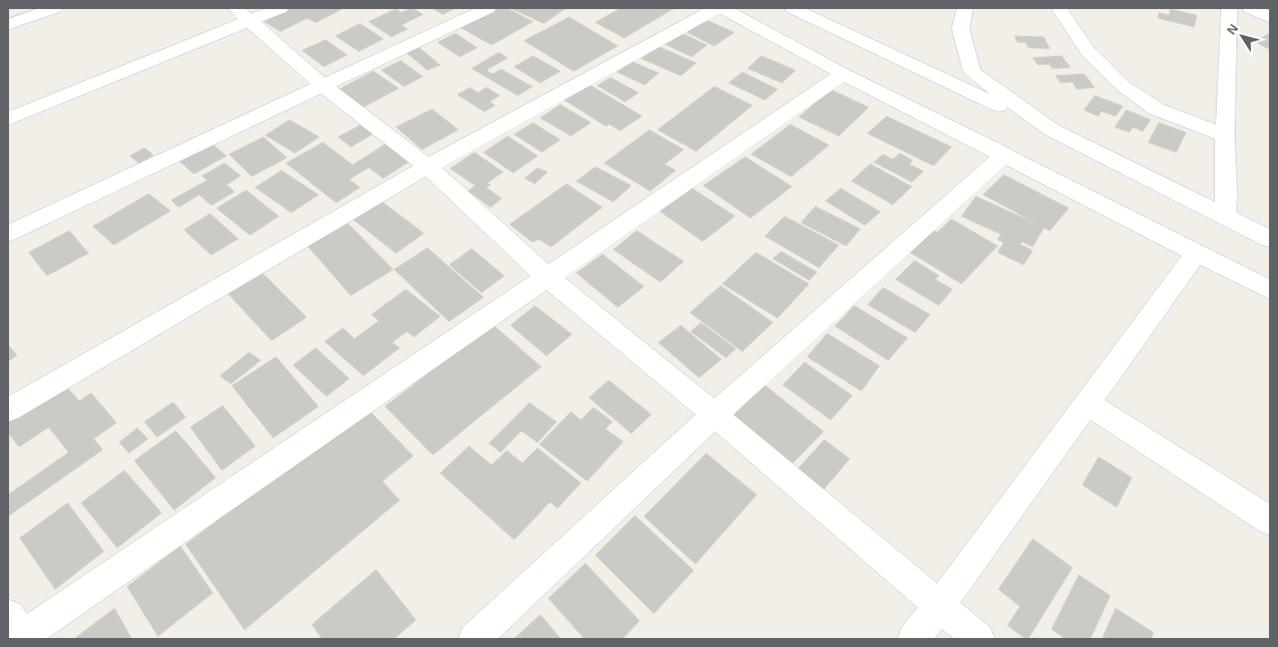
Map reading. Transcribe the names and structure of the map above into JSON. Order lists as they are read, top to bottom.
{
  "north": "top left"
}
